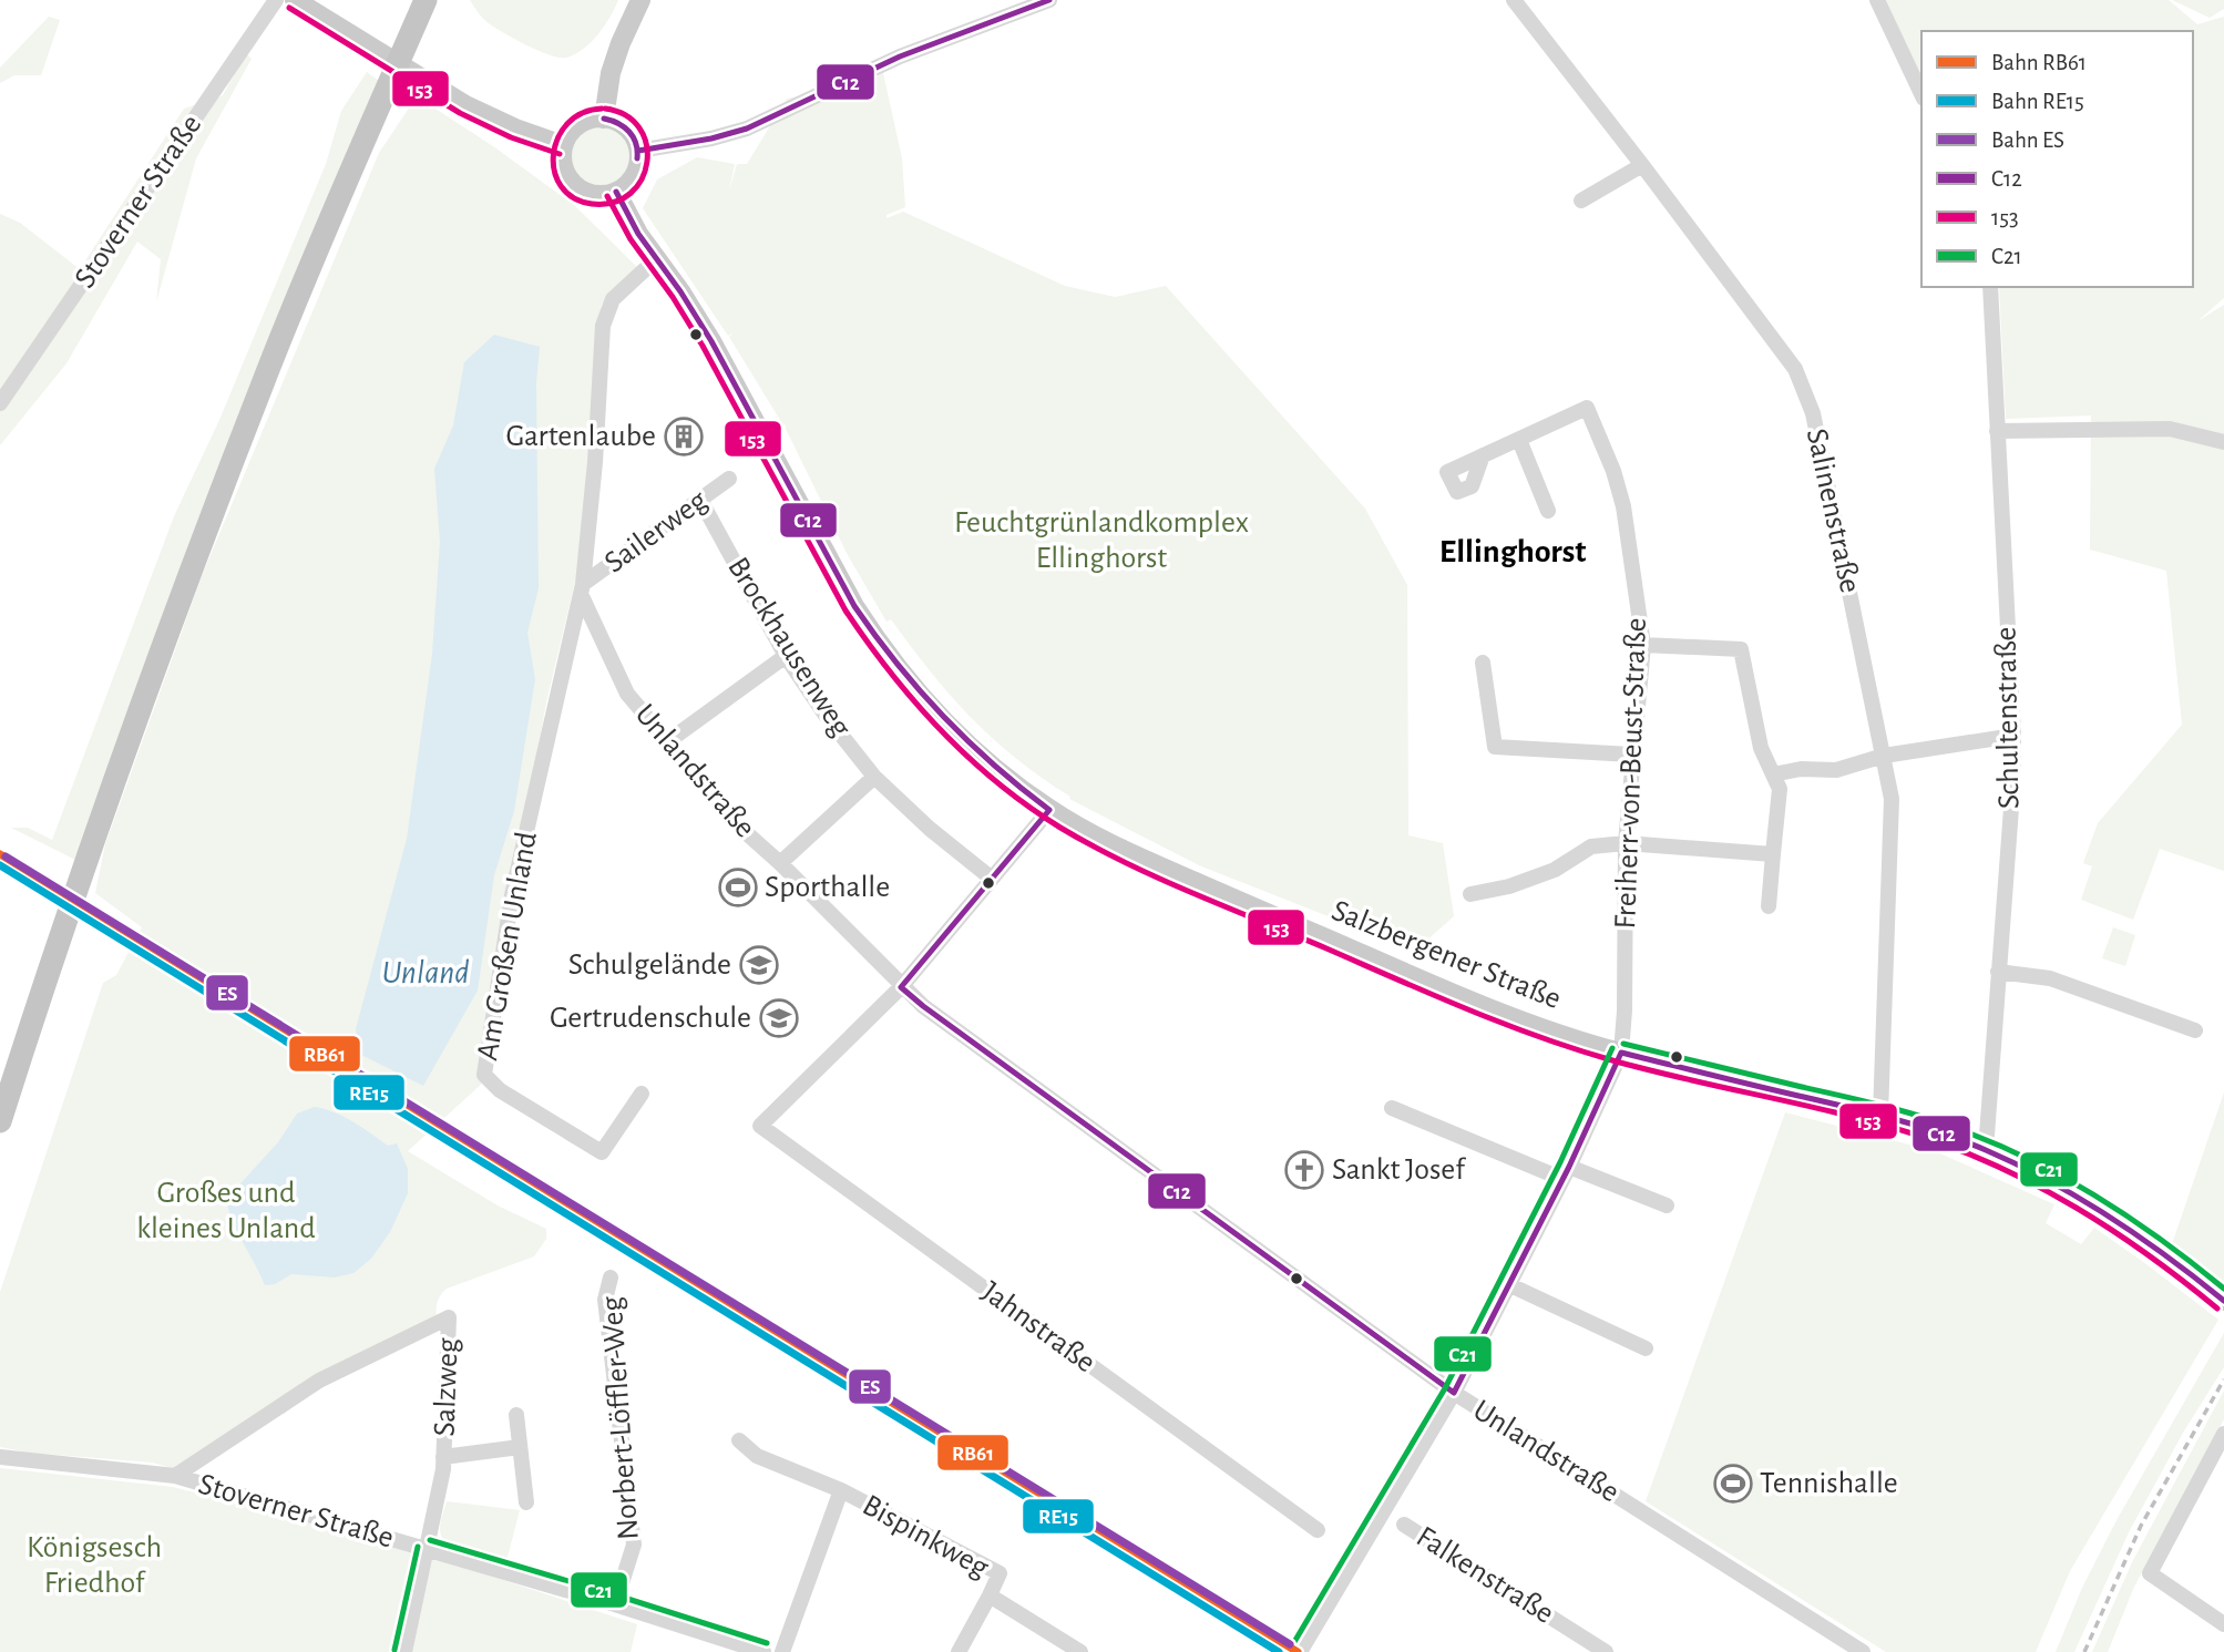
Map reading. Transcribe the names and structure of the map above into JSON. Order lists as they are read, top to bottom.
{
  "streets": {
    "main road": ["Salzbergener Straße"],
    "street": [
      "Stoverner Straße",
      "Salinenstraße",
      "Sailerweg",
      "Brockhausenweg",
      "Schultenstraße",
      "Unlandstraße",
      "Freiherr-von-Beust-Straße",
      "Am Großen Unland",
      "Jahnstraße",
      "Salzweg",
      "Norbert-Löffler-Weg",
      "Bispinkweg",
      "Falkenstraße"
    ]
  },
  "crossings": [
    ["Stoverner Straße", "Salzweg"],
    ["Stoverner Straße", "Norbert-Löffler-Weg"],
    ["Salinenstraße", "Salzbergener Straße"],
    ["Sailerweg", "Brockhausenweg"],
    ["Sailerweg", "Unlandstraße"],
    ["Sailerweg", "Am Großen Unland"],
    ["Schultenstraße", "Salzbergener Straße"],
    ["Unlandstraße", "Am Großen Unland"],
    ["Unlandstraße", "Jahnstraße"],
    ["Freiherr-von-Beust-Straße", "Salzbergener Straße"],
    ["Am Großen Unland", "Salzbergener Straße"]
  ],
  "districts": ["Ellinghorst"],
  "water": ["Unland"],
  "parks": ["Feuchtgrünlandkomplex Ellinghorst", "Großes und kleines Unland", "Königsesch Friedhof"],
  "places": {
    "building": ["Gartenlaube"],
    "sports": ["Sporthalle", "Tennishalle"],
    "school or university": ["Schulgelände", "Gertrudenschule"],
    "church": ["Sankt Josef"]
  },
  "lines": [
    "transit line C12",
    "transit line 153",
    "rail line RB61",
    "rail line ES",
    "rail line RE15",
    "transit line C21"
  ],
  "legend": [
    "Bahn RB61",
    "Bahn RE15",
    "Bahn ES",
    "C12",
    "153",
    "C21"
  ]
}
